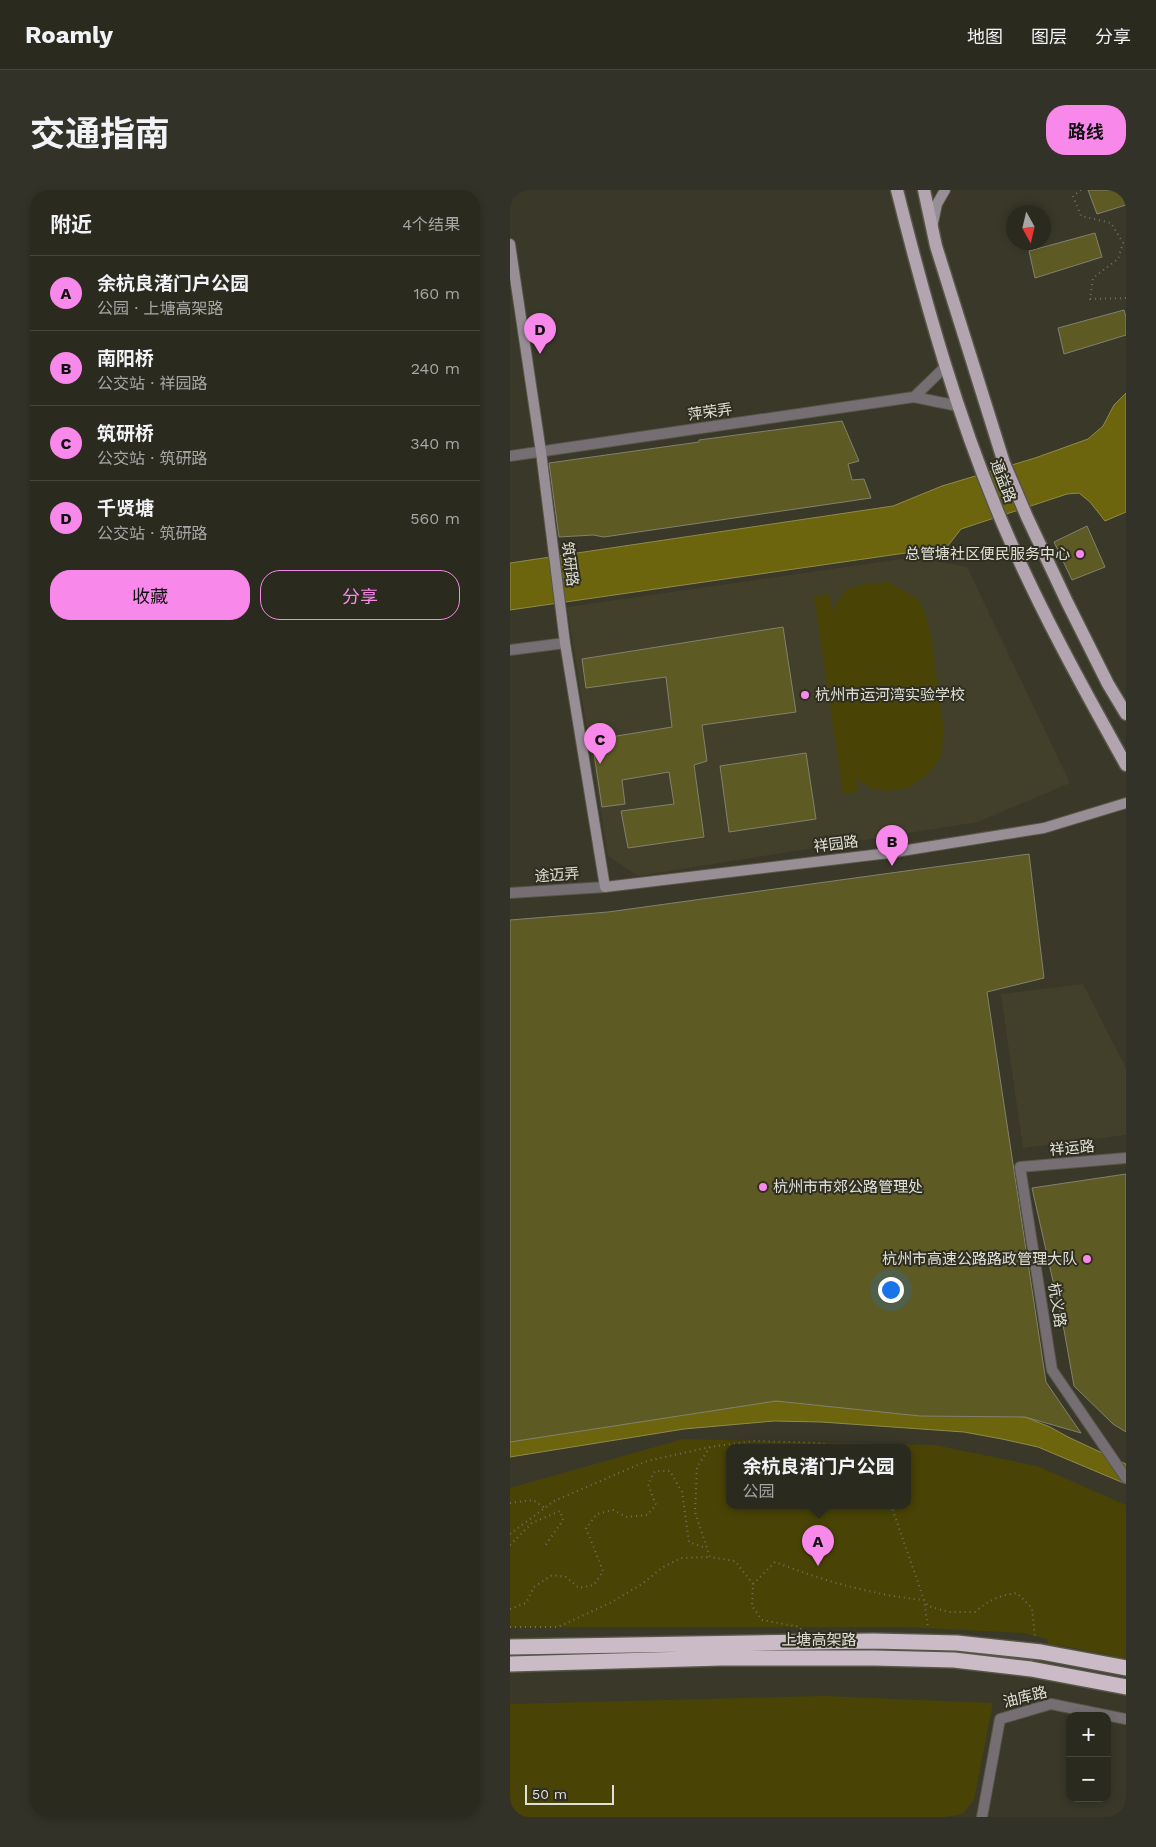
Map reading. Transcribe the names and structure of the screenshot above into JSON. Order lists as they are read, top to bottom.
{
  "streets": {
    "highway": ["上塘高架路"],
    "main road": ["通益路"],
    "street": [
      "萍荣弄",
      "筑研路",
      "祥园路",
      "途迈弄",
      "祥运路",
      "杭义路",
      "油库路"
    ]
  },
  "crossings": [
    ["萍荣弄", "通益路"],
    ["萍荣弄", "筑研路"],
    ["筑研路", "祥园路"],
    ["筑研路", "途迈弄"],
    ["祥园路", "途迈弄"],
    ["祥运路", "杭义路"]
  ],
  "places": [
    "总管塘社区便民服务中心",
    "杭州市运河湾实验学校",
    "杭州市市郊公路管理处",
    "杭州市高速公路路政管理大队"
  ],
  "scale_bar": "50 m",
  "north": "bottom",
  "page": {
    "header": "Roamly",
    "nav": ["地图", "图层", "分享"],
    "title": "交通指南",
    "buttons": [
      "路线",
      ["收藏", "分享"]
    ],
    "heading": ["附近", "4个结果"],
    "list": [
      {
        "mark": "A",
        "name": "余杭良渚门户公园",
        "note": "公园 · 上塘高架路",
        "value": "160 m"
      },
      {
        "mark": "B",
        "name": "南阳桥",
        "note": "公交站 · 祥园路",
        "value": "240 m"
      },
      {
        "mark": "C",
        "name": "筑研桥",
        "note": "公交站 · 筑研路",
        "value": "340 m"
      },
      {
        "mark": "D",
        "name": "千贤塘",
        "note": "公交站 · 筑研路",
        "value": "560 m"
      }
    ],
    "pins": [
      "D",
      "C",
      "B",
      "A"
    ],
    "popup": ["余杭良渚门户公园", "公园"],
    "map_buttons": ["+", "−"],
    "scale": "50 m"
  }
}
